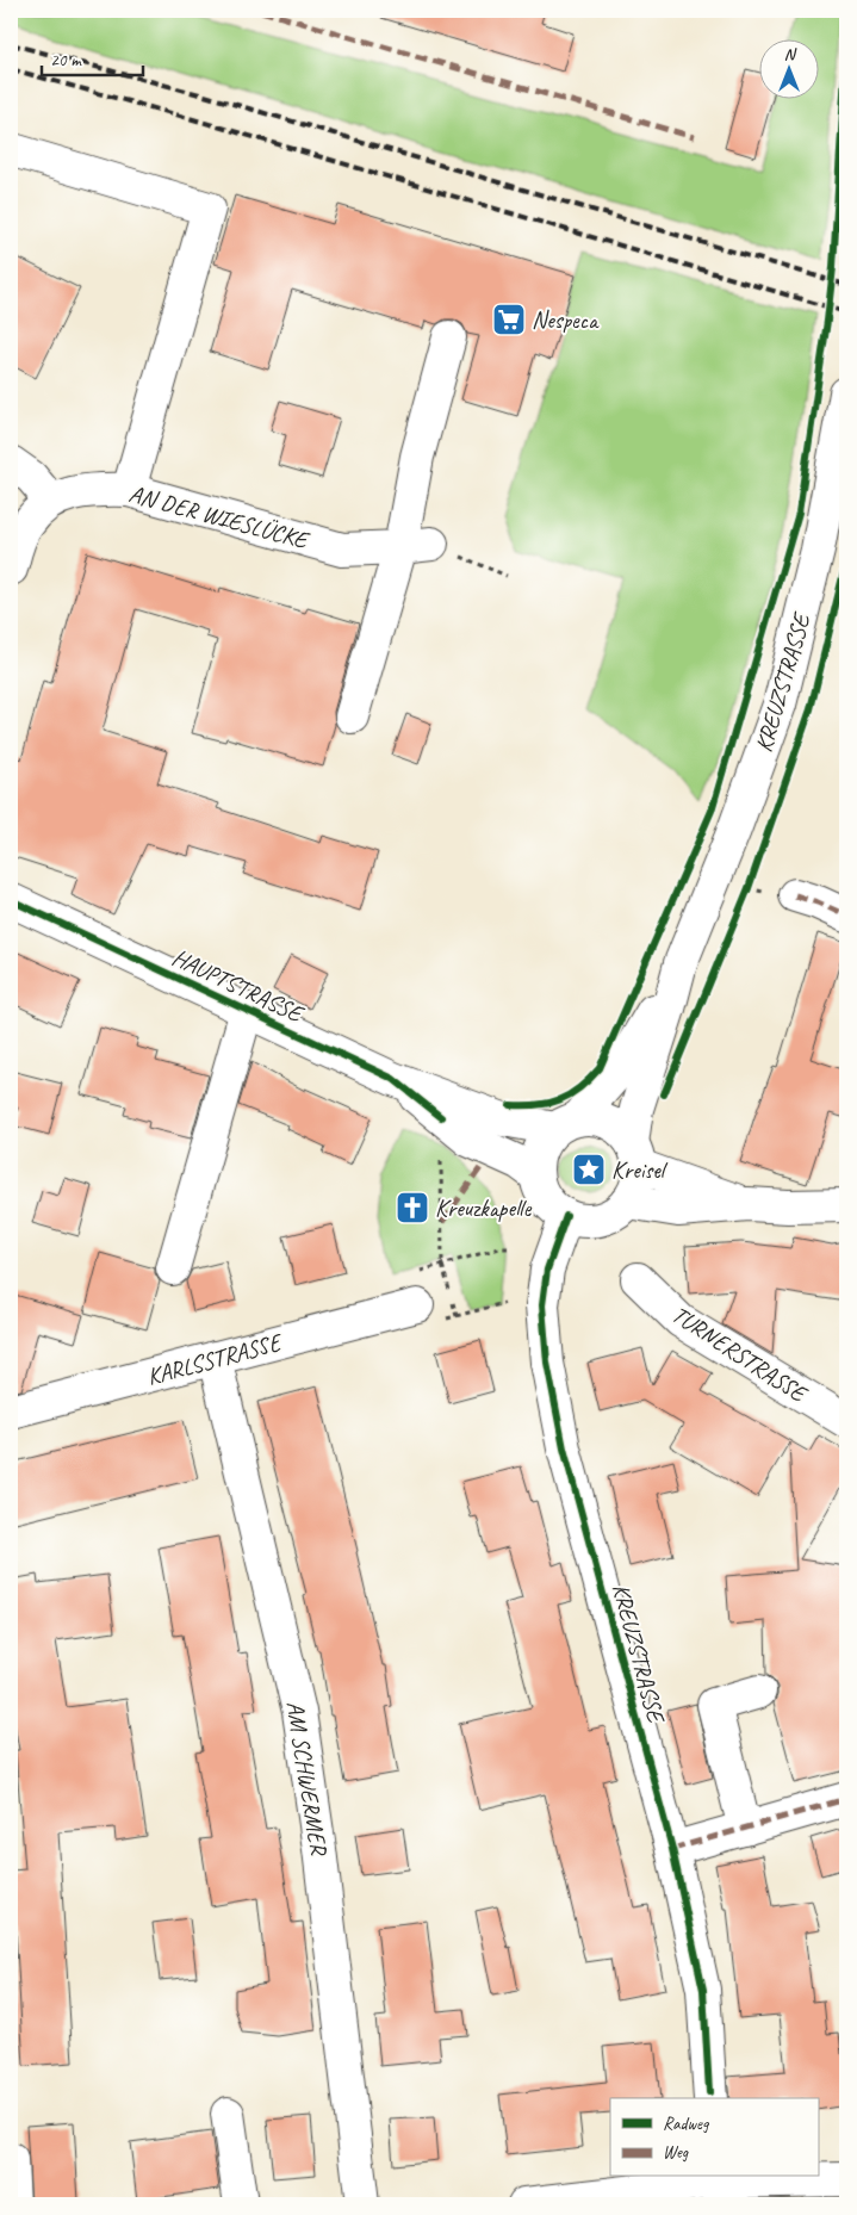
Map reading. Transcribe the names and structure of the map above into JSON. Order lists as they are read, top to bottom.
{
  "streets": {
    "street": [
      "AN DER WIESLÜCKE",
      "KREUZSTRASSE",
      "HAUPTSTRASSE",
      "TURNERSTRASSE",
      "KARLSSTRASSE",
      "AM SCHWERMER"
    ]
  },
  "crossings": [
    ["KREUZSTRASSE", "HAUPTSTRASSE"],
    ["KARLSSTRASSE", "AM SCHWERMER"]
  ],
  "places": {
    "supermarket": ["Nespeca"],
    "place": ["Kreisel"],
    "church": ["Kreuzkapelle"]
  },
  "legend": ["Radweg", "Weg"],
  "scale_bar": "20 m",
  "north": "top"
}
